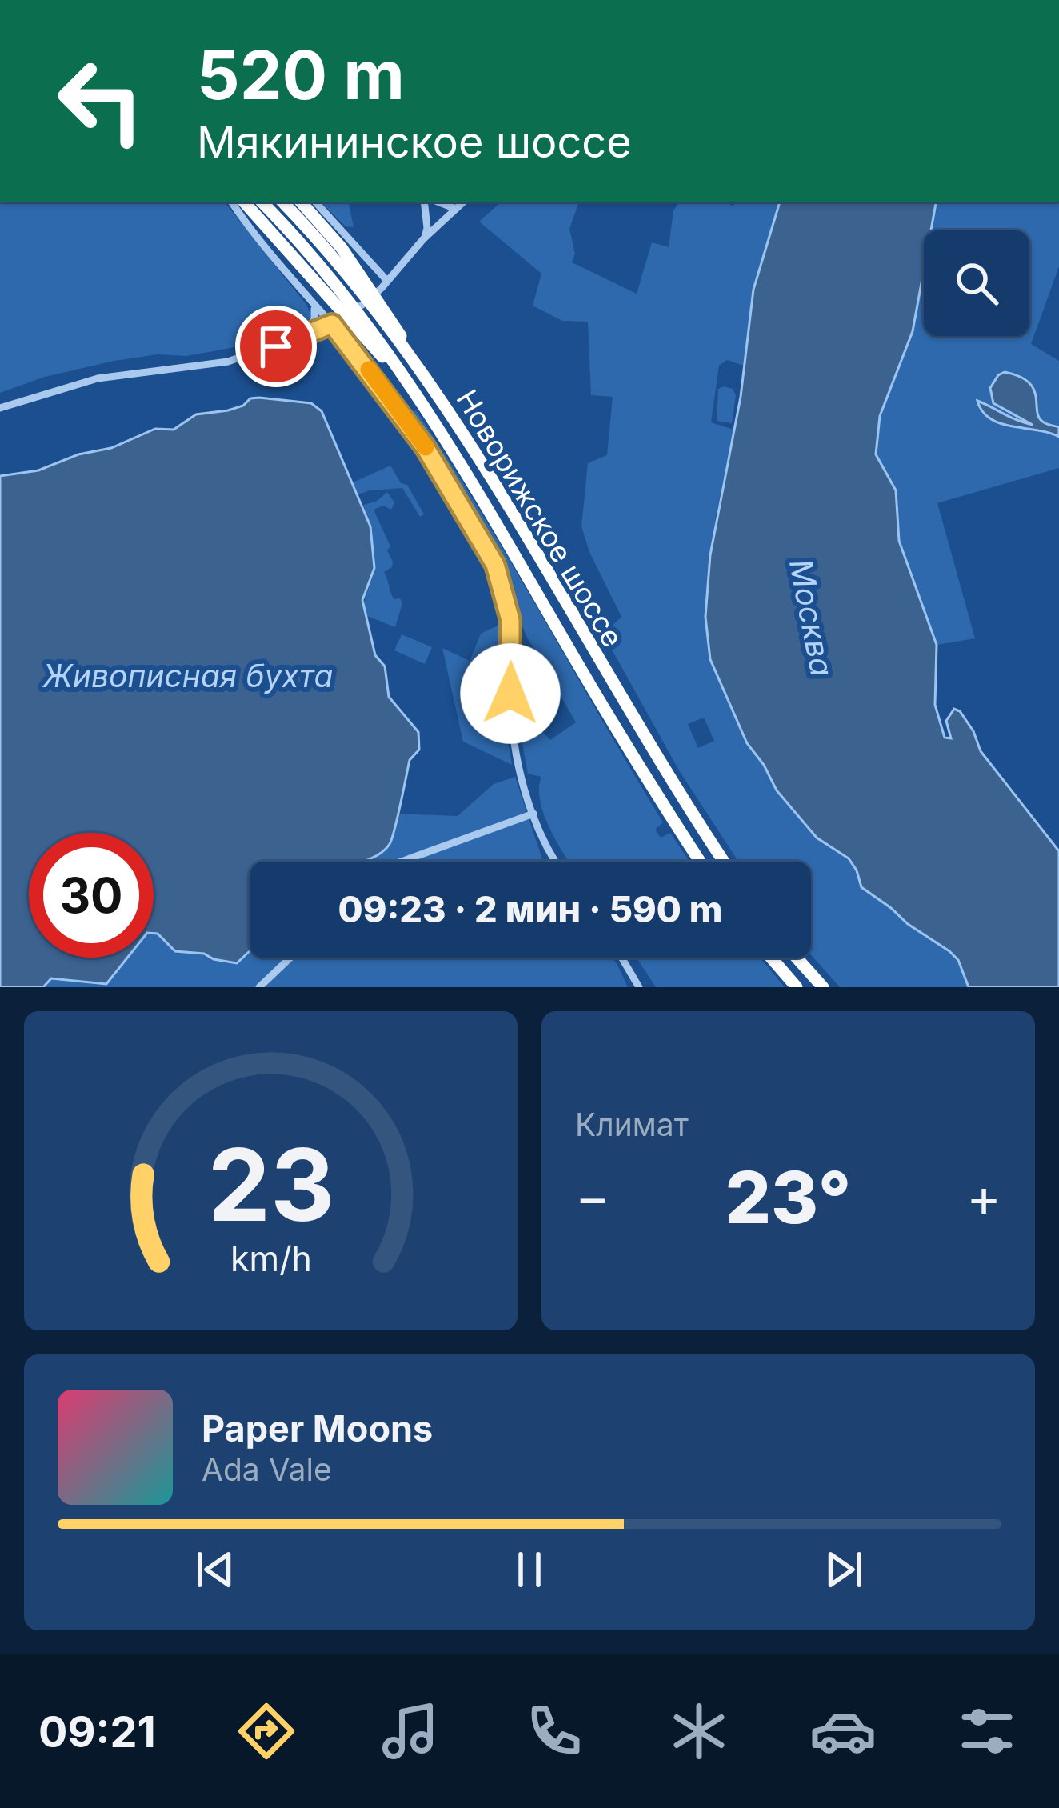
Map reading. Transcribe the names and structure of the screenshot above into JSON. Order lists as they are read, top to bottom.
{
  "streets": {
    "highway": ["Новорижское шоссе"]
  },
  "water": ["Москва", "Живописная бухта"],
  "page": {
    "turn": ["520 m", "Мякининское шоссе"],
    "limit": "30",
    "trip": "09:23 · 2 мин · 590 m",
    "tile": "Климат",
    "heat": ["−", "23°", "+"],
    "song": ["Paper Moons", "Ada Vale"],
    "tabs": "09:21",
    "gauge": ["23", "km/h"]
  }
}
